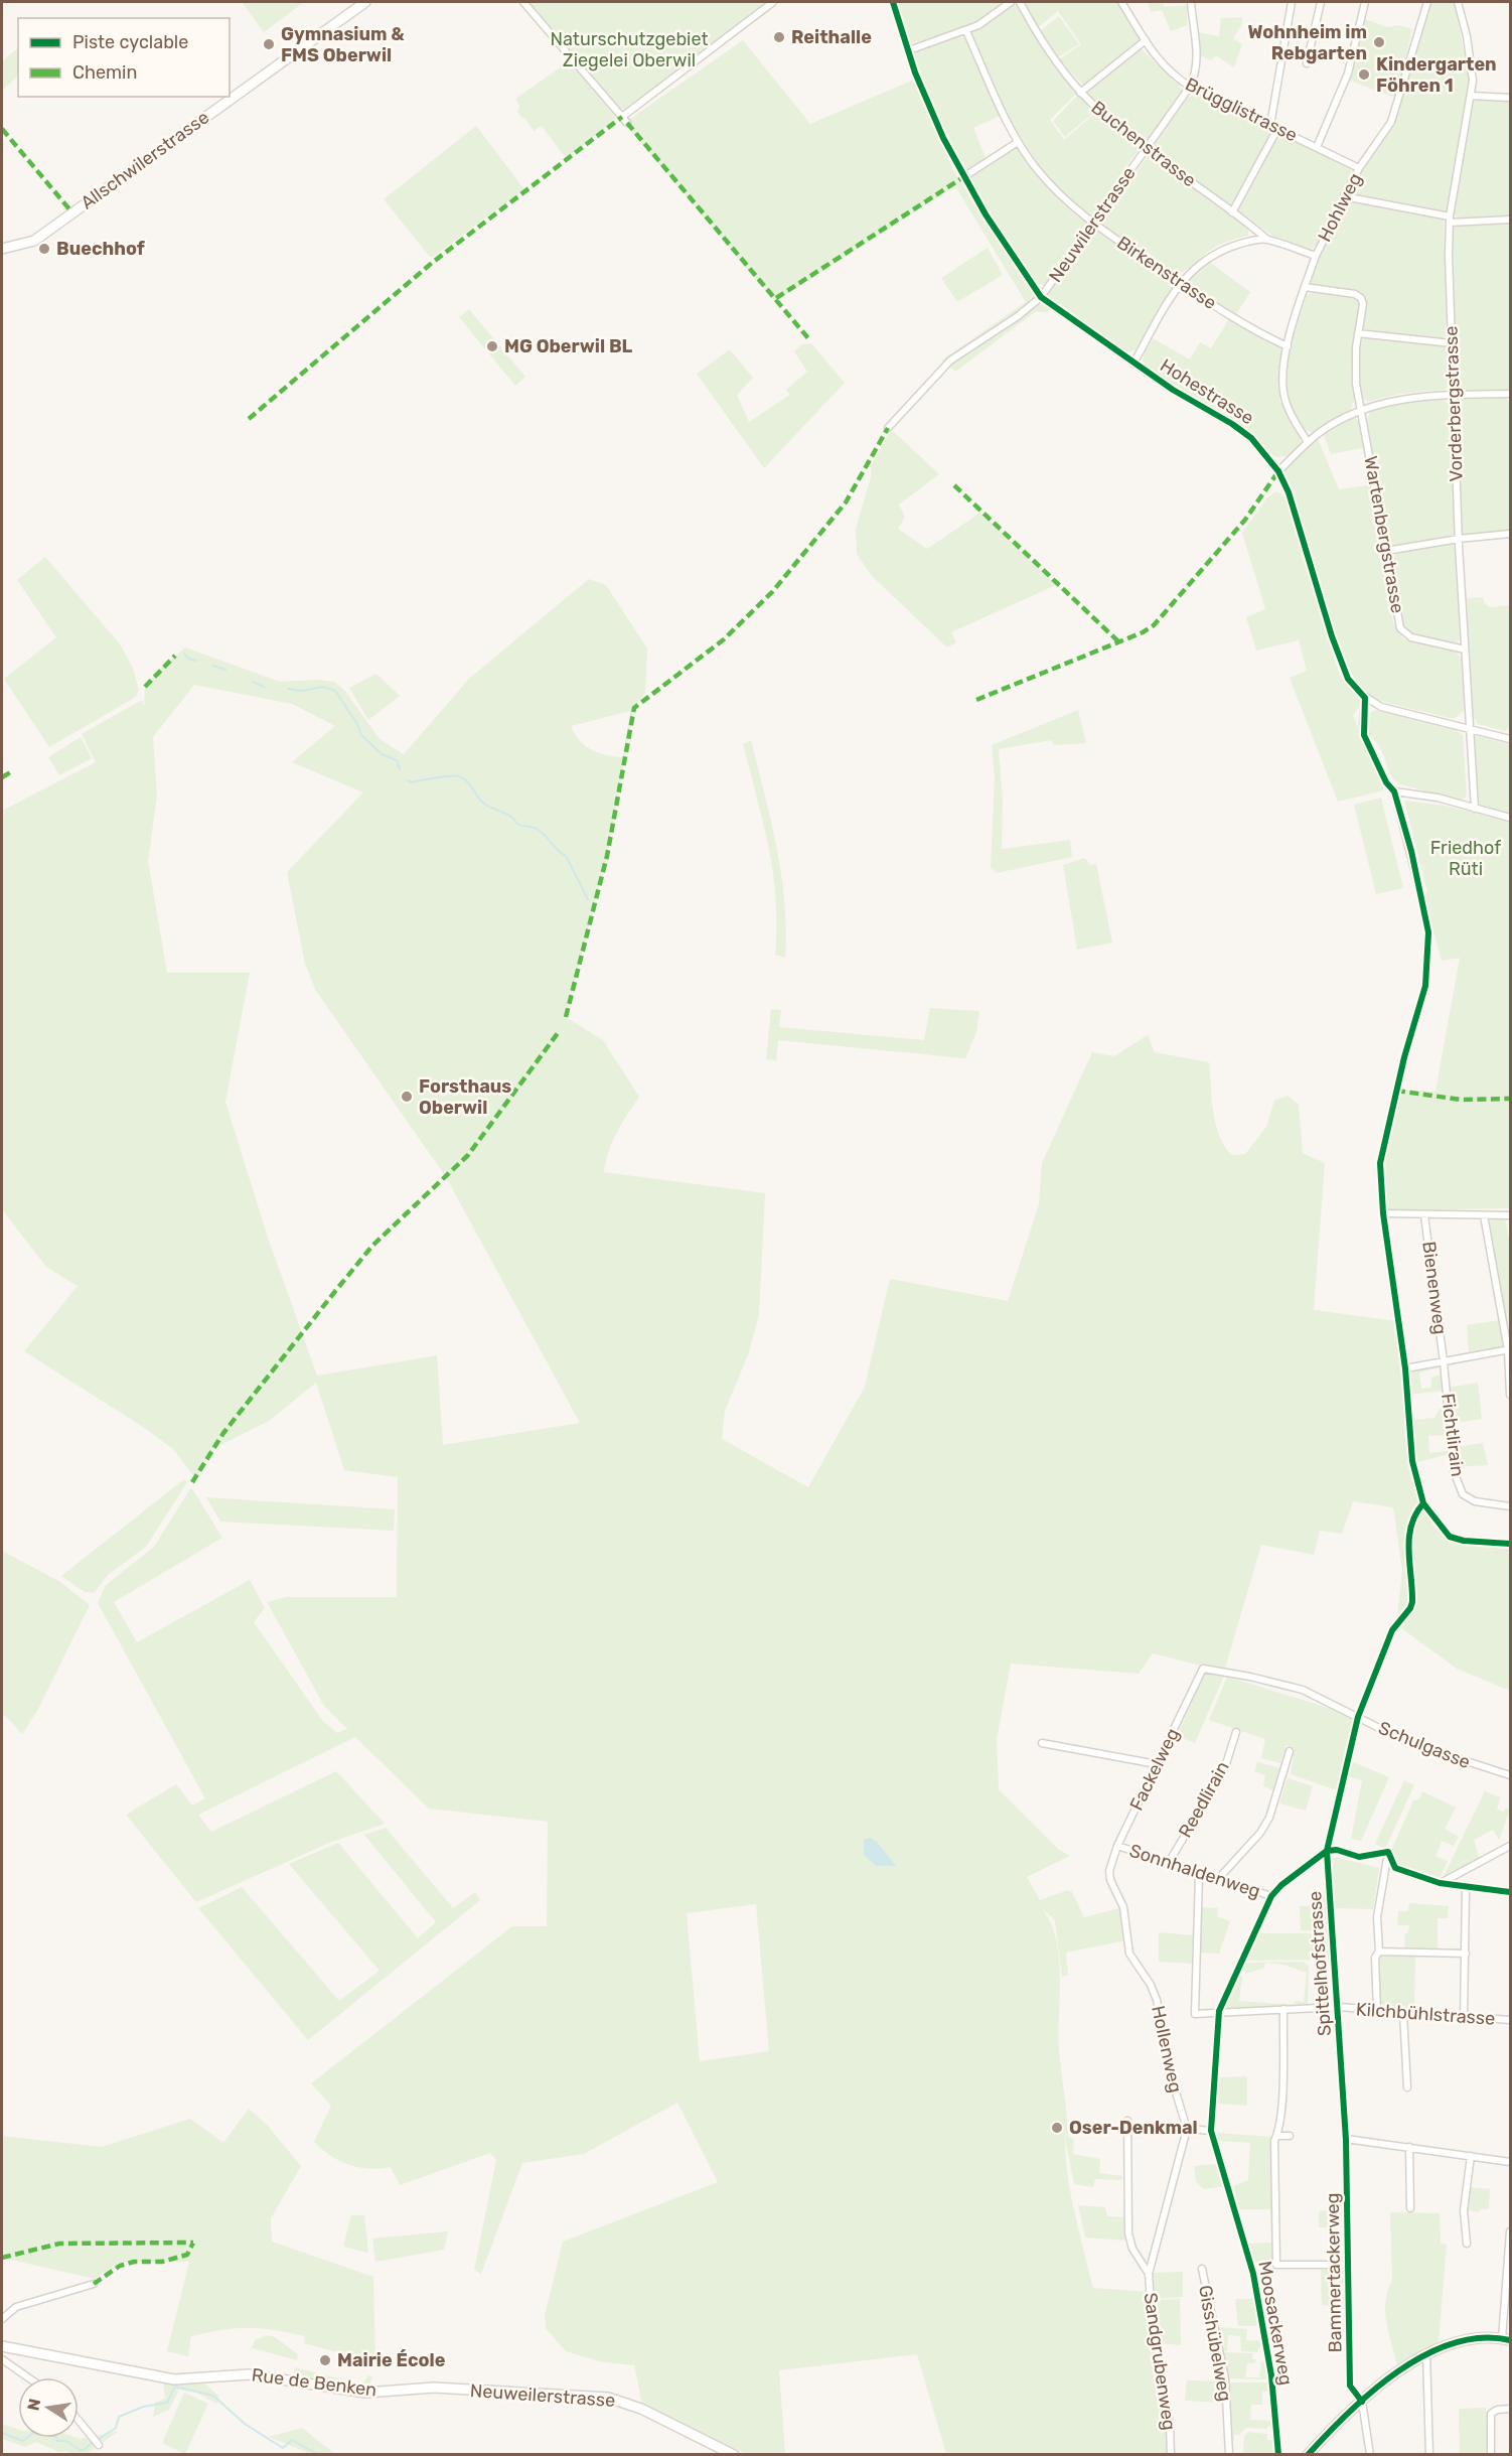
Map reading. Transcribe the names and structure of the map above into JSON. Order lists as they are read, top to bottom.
{
  "streets": {
    "street": [
      "Brügglistrasse",
      "Buchenstrasse",
      "Allschwilerstrasse",
      "Hohlweg",
      "Neuwilerstrasse",
      "Birkenstrasse",
      "Hohestrasse",
      "Vorderbergstrasse",
      "Wartenbergstrasse",
      "Bienenweg",
      "Fichtlirain",
      "Schulgasse",
      "Fackelweg",
      "Reedlirain",
      "Sonnhaldenweg",
      "Spittelhofstrasse",
      "Kilchbühlstrasse",
      "Hollenweg",
      "Bammertackerweg",
      "Moosackerweg",
      "Gisshübelweg",
      "Sandgrubenweg",
      "Rue de Benken",
      "Neuweilerstrasse"
    ]
  },
  "crossings": [
    ["Brügglistrasse", "Hohlweg"],
    ["Brügglistrasse", "Neuwilerstrasse"],
    ["Buchenstrasse", "Hohlweg"],
    ["Buchenstrasse", "Neuwilerstrasse"],
    ["Neuwilerstrasse", "Birkenstrasse"],
    ["Neuwilerstrasse", "Hohestrasse"],
    ["Vorderbergstrasse", "Wartenbergstrasse"],
    ["Bienenweg", "Fichtlirain"],
    ["Schulgasse", "Fackelweg"],
    ["Schulgasse", "Spittelhofstrasse"],
    ["Fackelweg", "Sonnhaldenweg"],
    ["Fackelweg", "Hollenweg"],
    ["Reedlirain", "Sonnhaldenweg"],
    ["Sonnhaldenweg", "Kilchbühlstrasse"],
    ["Spittelhofstrasse", "Kilchbühlstrasse"],
    ["Spittelhofstrasse", "Bammertackerweg"],
    ["Hollenweg", "Sandgrubenweg"],
    ["Rue de Benken", "Neuweilerstrasse"]
  ],
  "parks": ["Naturschutzgebiet Ziegelei Oberwil", "Friedhof Rüti"],
  "places": [
    "Reithalle",
    "Wohnheim im Rebgarten",
    "Gymnasium & FMS Oberwil",
    "Kindergarten Föhren 1",
    "Buechhof",
    "MG Oberwil BL",
    "Forsthaus Oberwil",
    "Oser-Denkmal",
    "Mairie École"
  ],
  "legend": ["Piste cyclable", "Chemin"],
  "north": "left"
}
